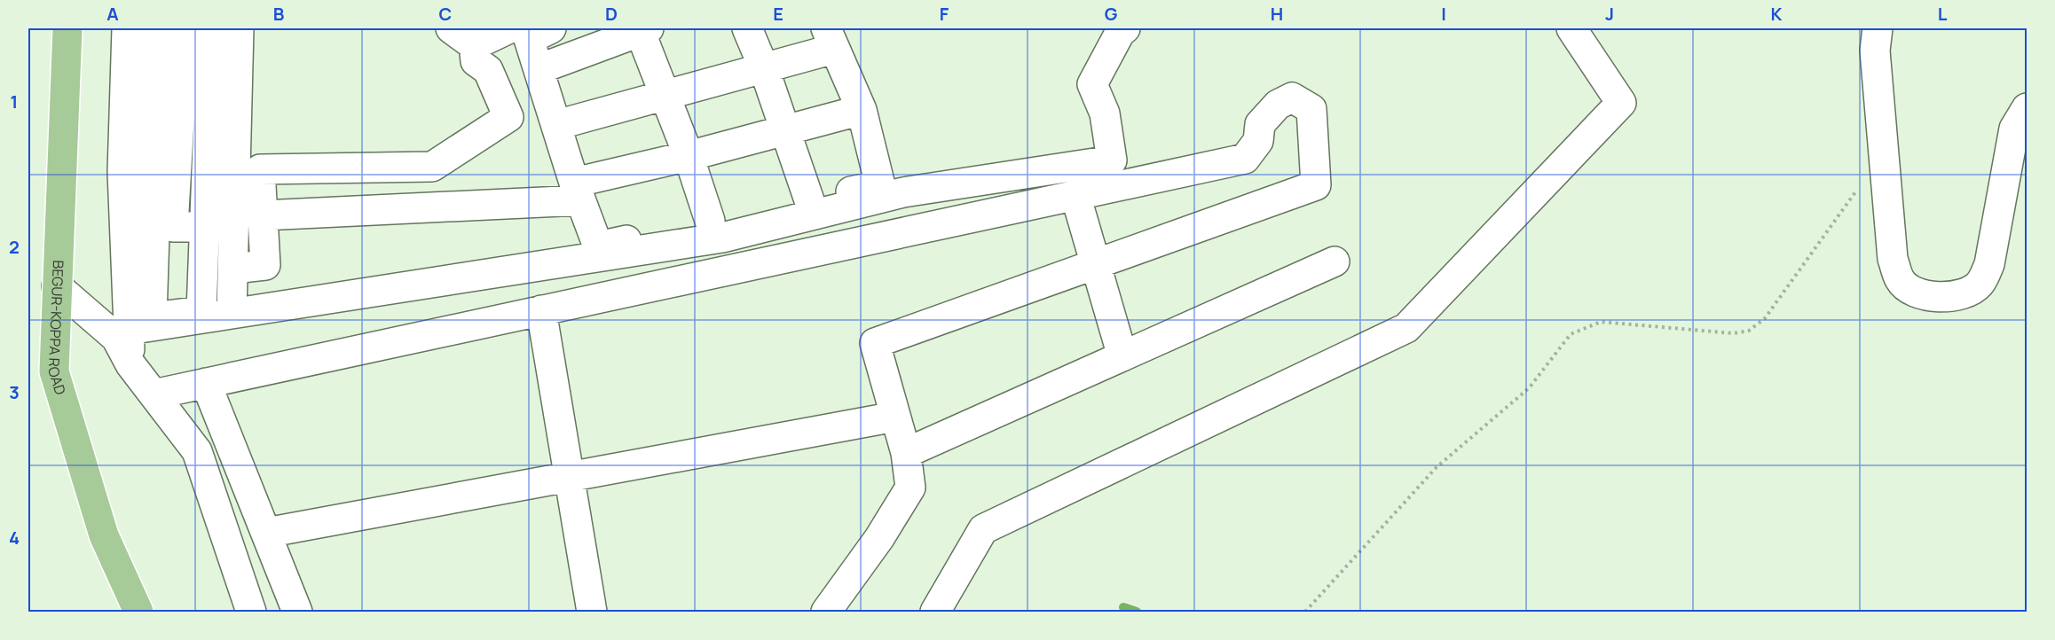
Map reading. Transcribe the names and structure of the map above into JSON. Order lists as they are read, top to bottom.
{
  "streets": {
    "main road": ["BEGUR-KOPPA ROAD"]
  },
  "grid": {
    "columns": [
      "A",
      "B",
      "C",
      "D",
      "E",
      "F",
      "G",
      "H",
      "I",
      "J",
      "K",
      "L"
    ],
    "rows": [
      "1",
      "2",
      "3",
      "4"
    ]
  }
}
